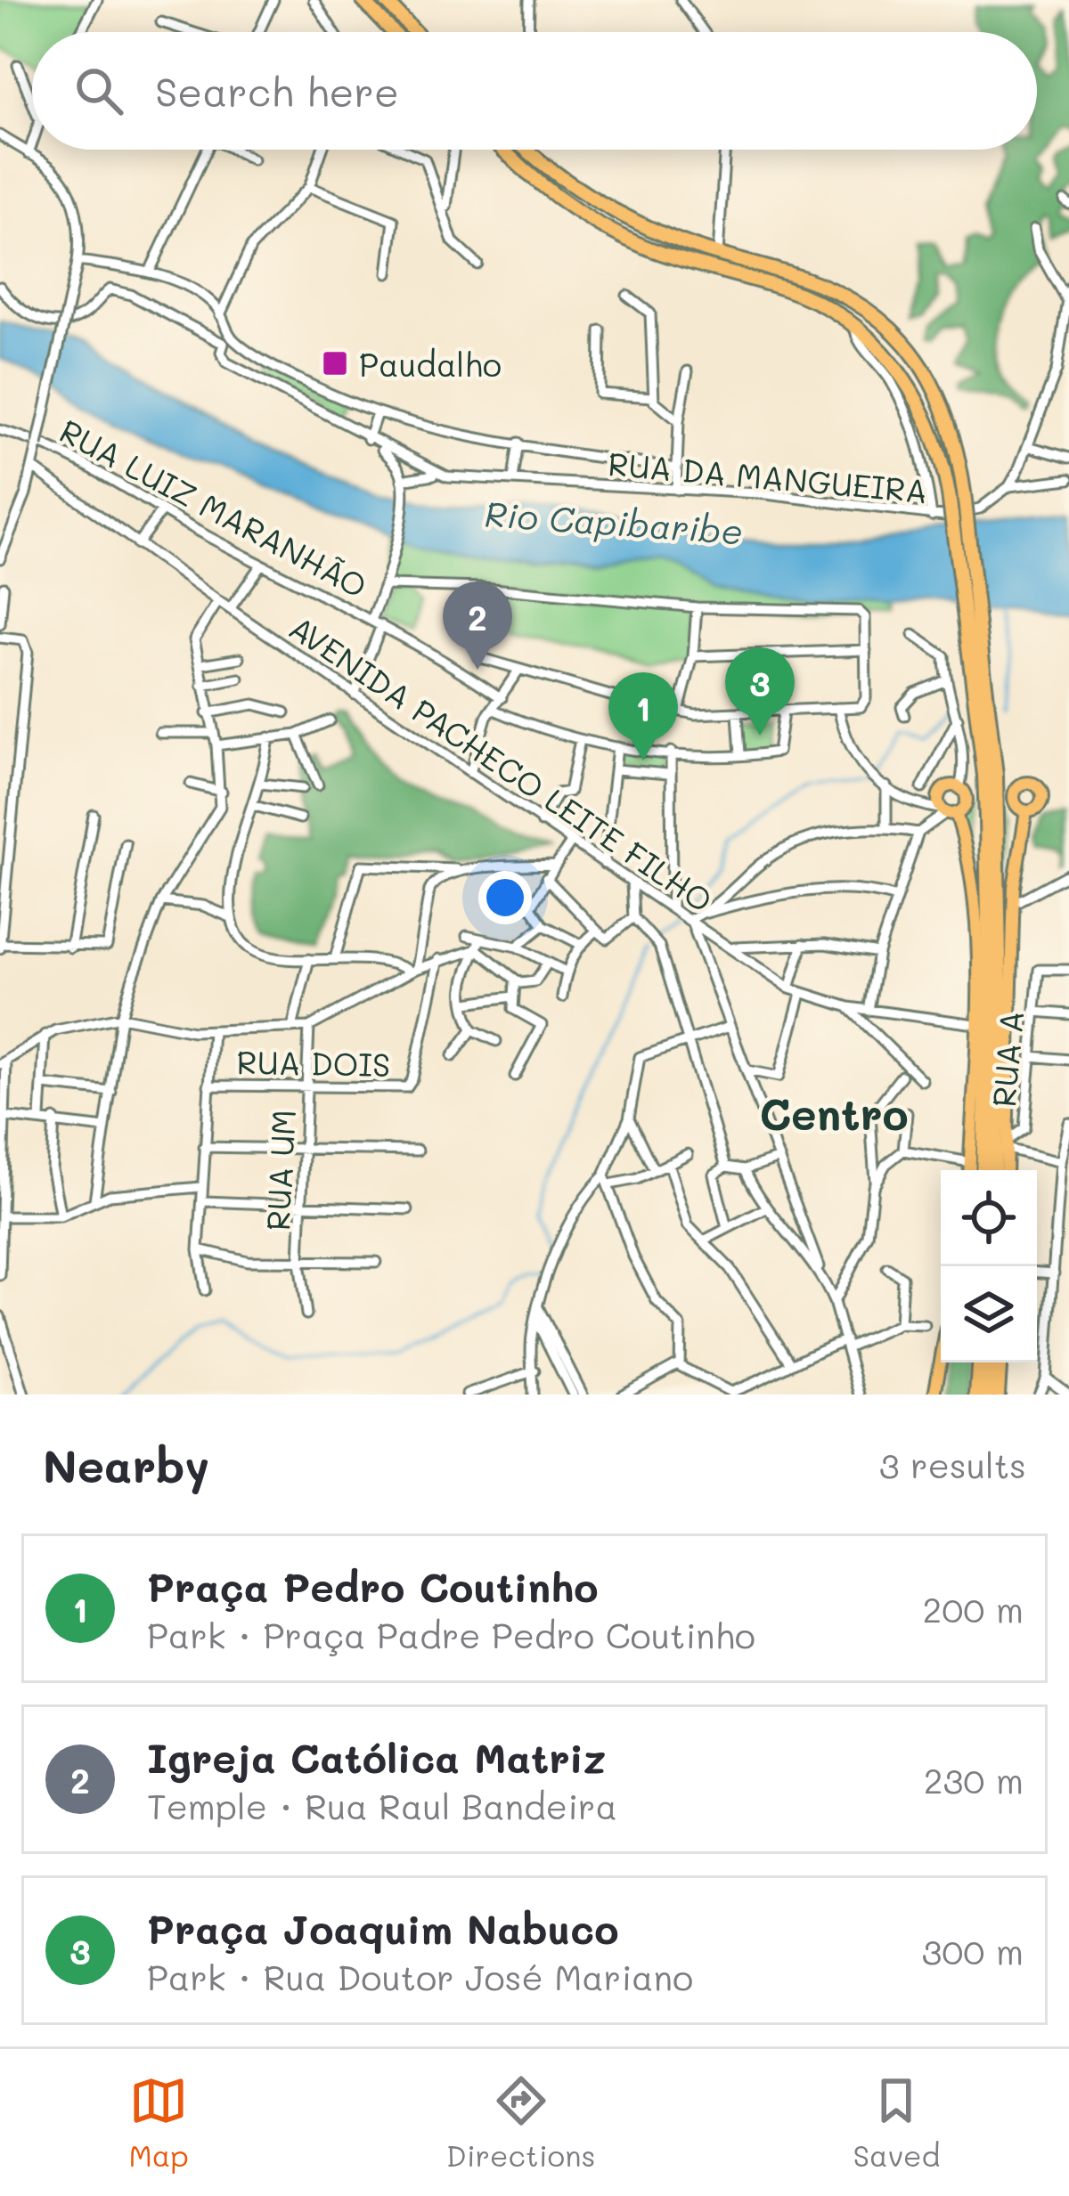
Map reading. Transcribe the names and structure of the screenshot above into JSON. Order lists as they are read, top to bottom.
{
  "streets": {
    "street": [
      "RUA DA MANGUEIRA",
      "RUA LUIZ MARANHÃO",
      "AVENIDA PACHECO LEITE FILHO",
      "RUA A",
      "RUA DOIS",
      "RUA UM"
    ]
  },
  "crossings": [
    ["RUA DOIS", "RUA UM"]
  ],
  "districts": ["Centro"],
  "water": ["Rio Capibaribe"],
  "places": {
    "transit": ["Paudalho"]
  },
  "page": {
    "search": "Search here",
    "pins": ["2", "3", "1"],
    "heading": ["Nearby", "3 results"],
    "list": [
      {
        "mark": "1",
        "name": "Praça Pedro Coutinho",
        "note": "Park · Praça Padre Pedro Coutinho",
        "value": "200 m"
      },
      {
        "mark": "2",
        "name": "Igreja Católica Matriz",
        "note": "Temple · Rua Raul Bandeira",
        "value": "230 m"
      },
      {
        "mark": "3",
        "name": "Praça Joaquim Nabuco",
        "note": "Park · Rua Doutor José Mariano",
        "value": "300 m"
      }
    ],
    "nav": ["Map", "Directions", "Saved"]
  }
}
